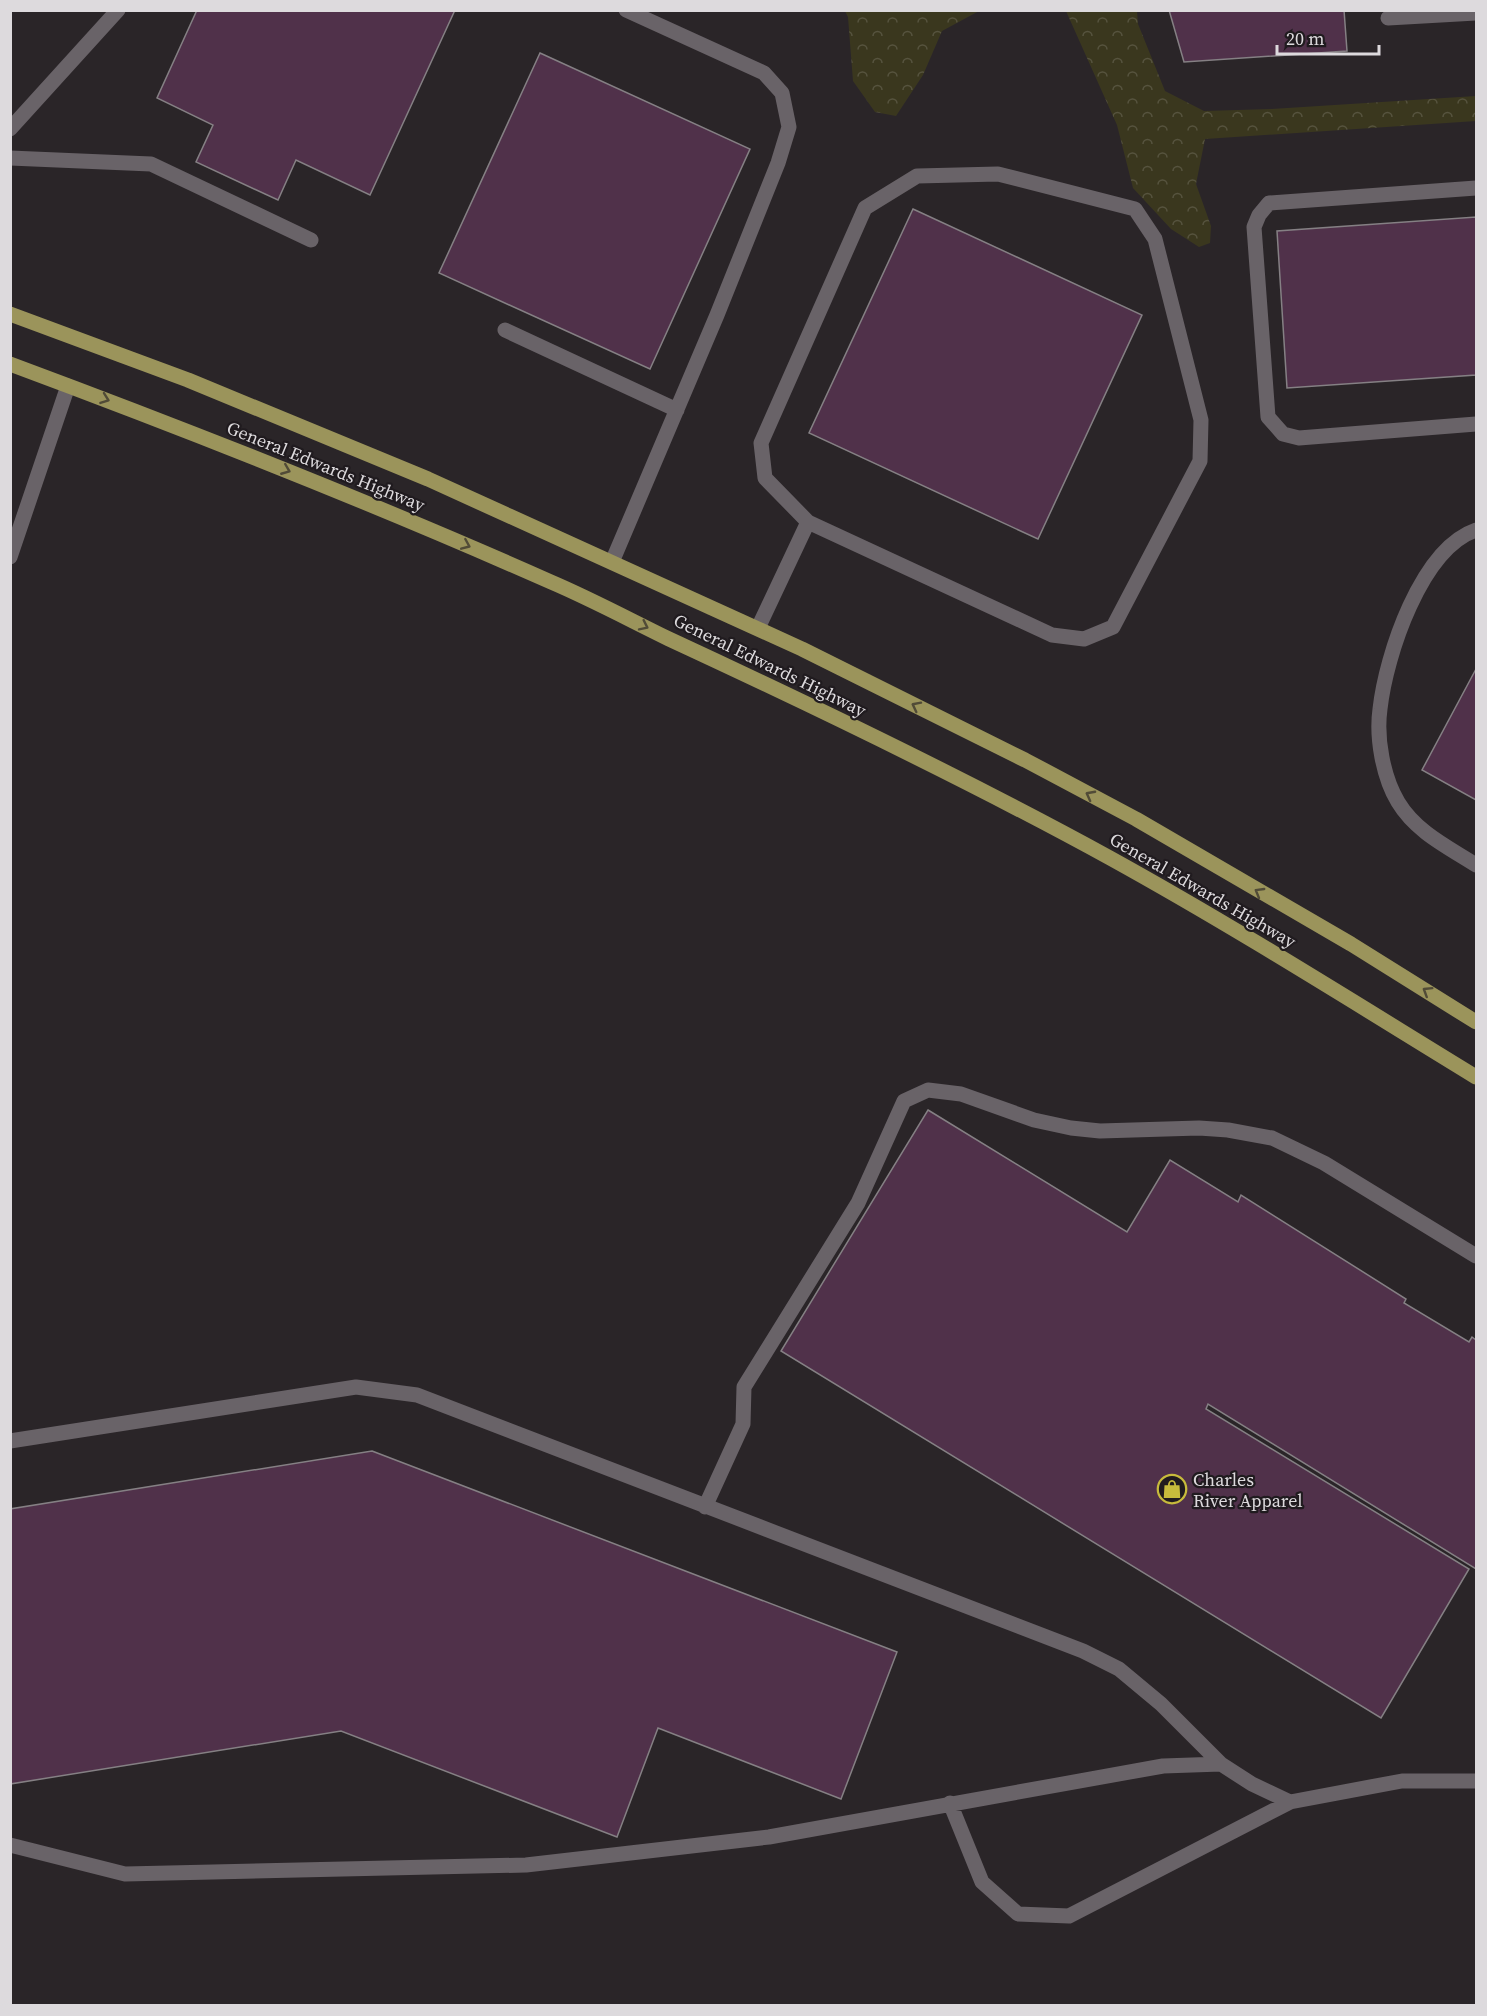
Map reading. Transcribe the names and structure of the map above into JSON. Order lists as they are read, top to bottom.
{
  "streets": {
    "main road": ["General Edwards Highway"]
  },
  "places": {
    "shop": ["Charles River Apparel"]
  },
  "scale_bar": "20 m"
}
